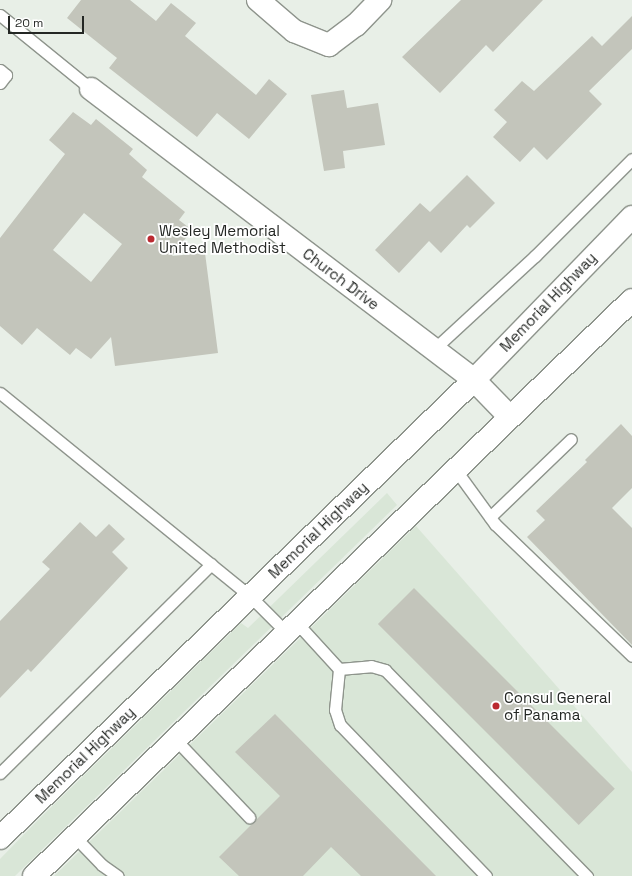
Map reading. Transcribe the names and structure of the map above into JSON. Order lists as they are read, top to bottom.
{
  "streets": {
    "main road": ["Church Drive", "Memorial Highway"]
  },
  "crossings": [
    ["Church Drive", "Memorial Highway"]
  ],
  "places": ["Wesley Memorial United Methodist", "Consul General of Panama"],
  "scale_bar": "20 m"
}
